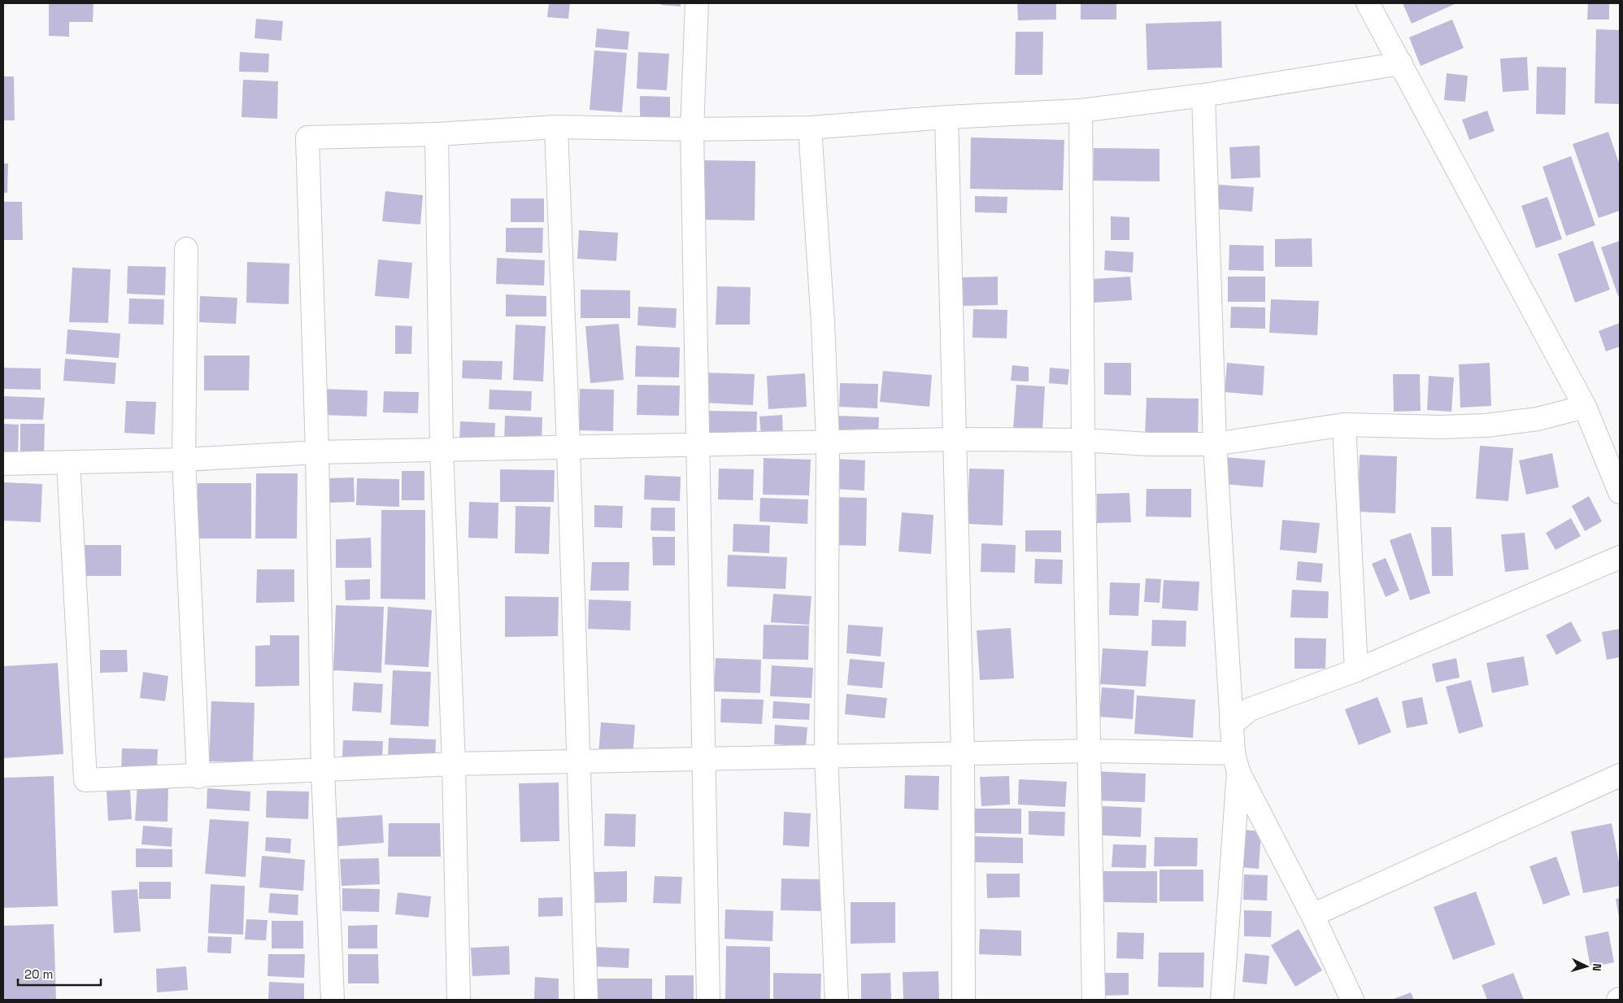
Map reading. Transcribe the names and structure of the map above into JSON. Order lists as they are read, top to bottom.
{
  "scale_bar": "20 m",
  "north": "right"
}
